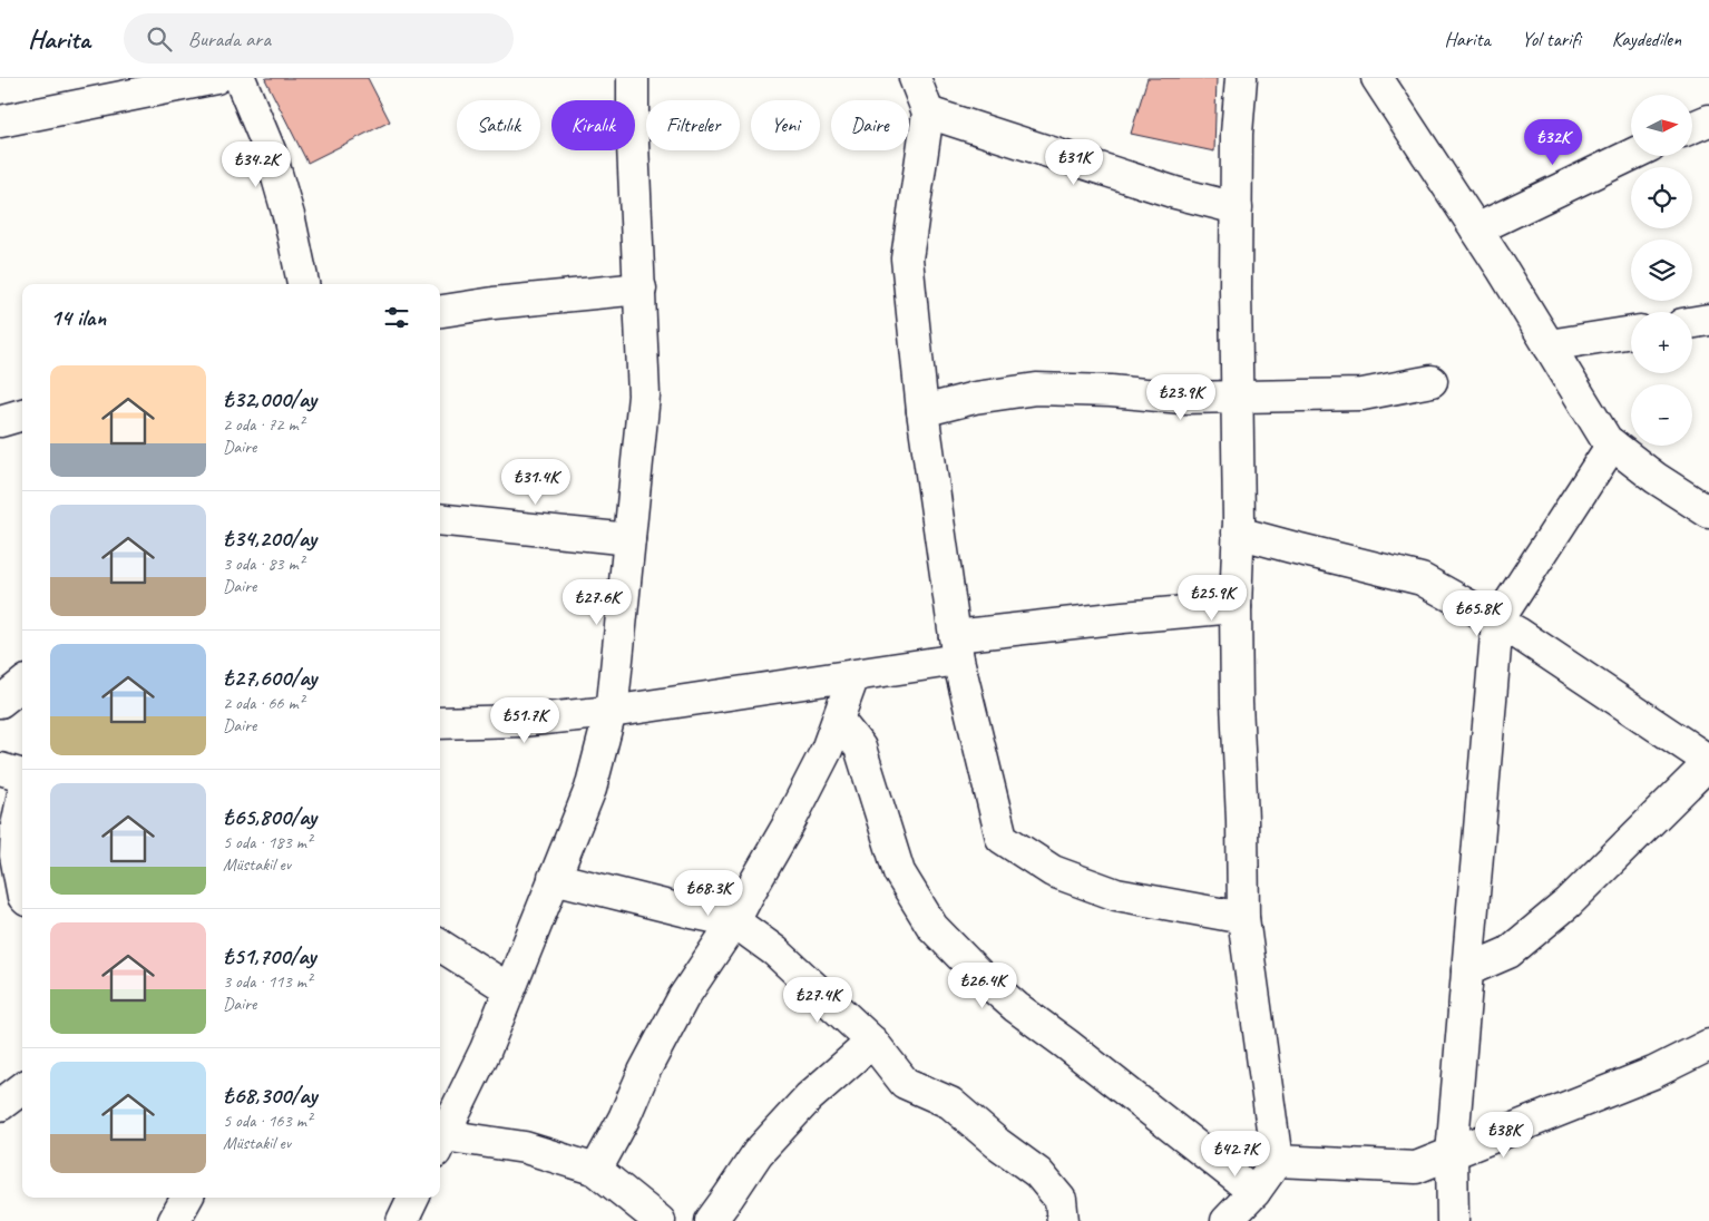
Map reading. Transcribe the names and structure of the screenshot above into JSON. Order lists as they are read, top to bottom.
{
  "north": "right",
  "page": {
    "header": "Harita",
    "search": "Burada ara",
    "nav": ["Harita", "Yol tarifi", "Kaydedilen"],
    "map_buttons": ["+", "−"],
    "chip": [
      "Satılık",
      "Kiralık",
      "Filtreler",
      "Yeni",
      "Daire"
    ],
    "price": [
      "₺32K",
      "₺31K",
      "₺34.2K",
      "₺23.9K",
      "₺31.4K",
      "₺25.9K",
      "₺27.6K",
      "₺65.8K",
      "₺51.7K",
      "₺68.3K",
      "₺26.4K",
      "₺27.4K",
      "₺38K",
      "₺42.7K"
    ],
    "heading": "14 ilan",
    "list": [
      {
        "name": "₺32,000/ay",
        "note": "2 oda · 72 m² · Daire"
      },
      {
        "name": "₺34,200/ay",
        "note": "3 oda · 83 m² · Daire"
      },
      {
        "name": "₺27,600/ay",
        "note": "2 oda · 66 m² · Daire"
      },
      {
        "name": "₺65,800/ay",
        "note": "5 oda · 183 m² · Müstakil ev"
      },
      {
        "name": "₺51,700/ay",
        "note": "3 oda · 113 m² · Daire"
      },
      {
        "name": "₺68,300/ay",
        "note": "5 oda · 163 m² · Müstakil ev"
      }
    ]
  }
}
